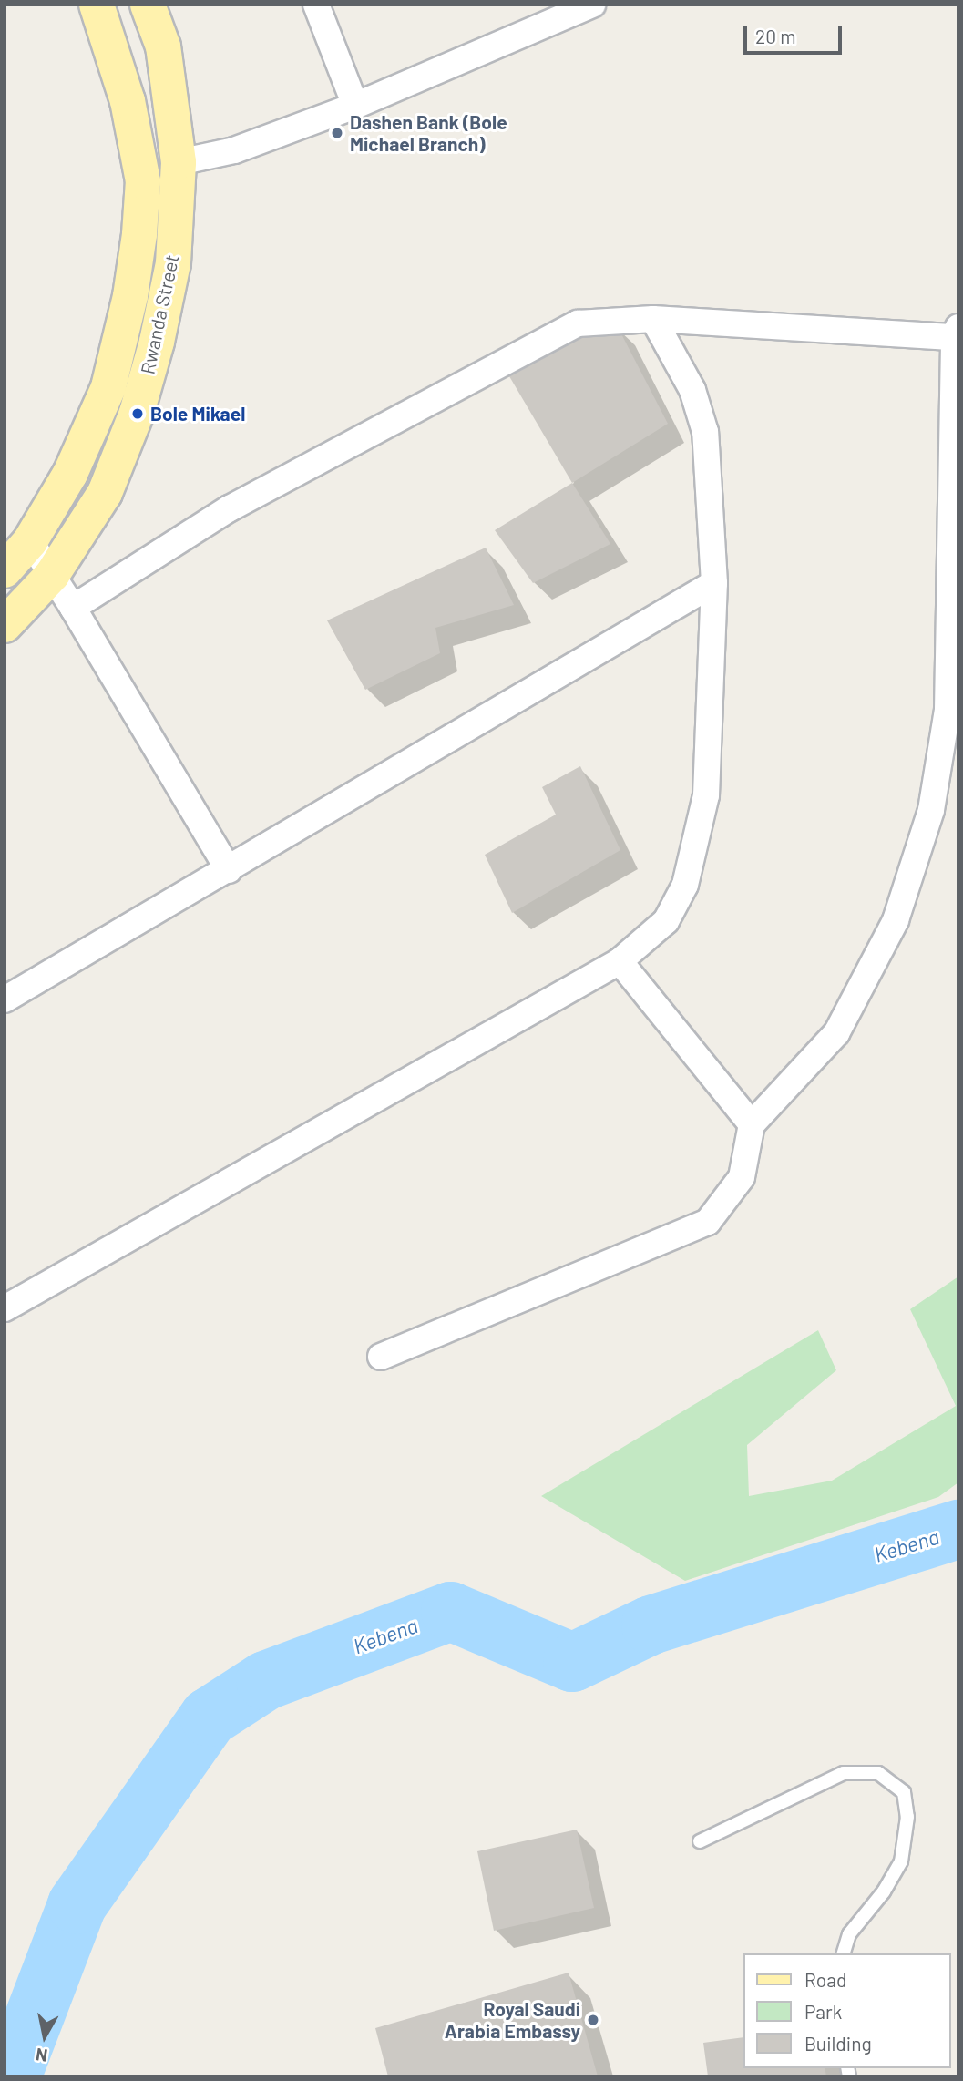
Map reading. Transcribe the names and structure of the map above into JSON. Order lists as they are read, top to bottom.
{
  "streets": {
    "main road": ["Rwanda Street"]
  },
  "water": ["Kebena"],
  "places": ["Dashen Bank (Bole Michael Branch)", "Bole Mikael", "Royal Saudi Arabia Embassy"],
  "legend": ["Road", "Park", "Building"],
  "scale_bar": "20 m",
  "north": "bottom"
}
